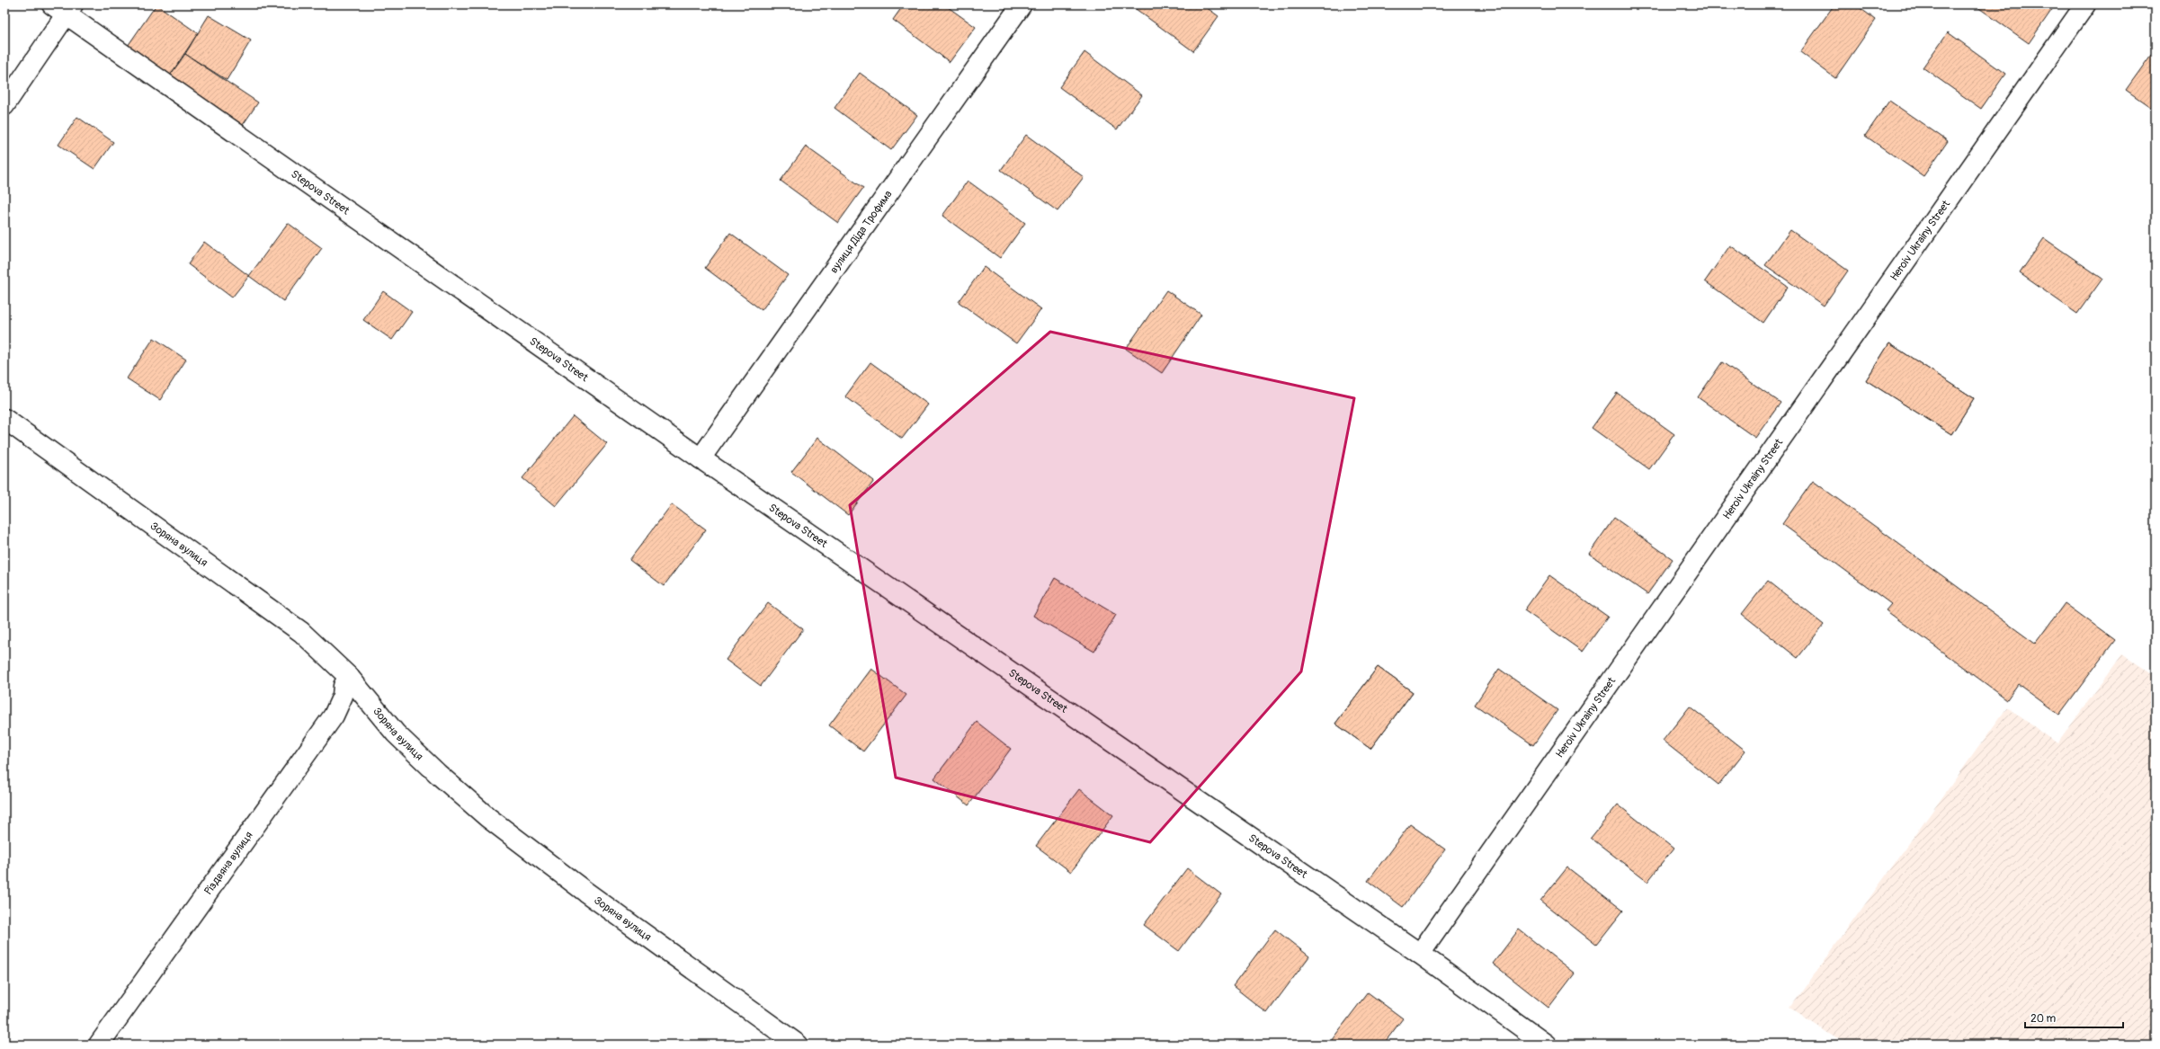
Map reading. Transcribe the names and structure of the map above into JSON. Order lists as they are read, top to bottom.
{
  "streets": {
    "street": [
      "Stepova Street",
      "вулиця Діда Трофима",
      "Heroiv Ukrainy Street",
      "Зоряна вулиця",
      "Різдвяна вулиця"
    ]
  },
  "crossings": [
    ["Stepova Street", "вулиця Діда Трофима"],
    ["Stepova Street", "Heroiv Ukrainy Street"],
    ["Зоряна вулиця", "Різдвяна вулиця"]
  ],
  "scale_bar": "20 m"
}
